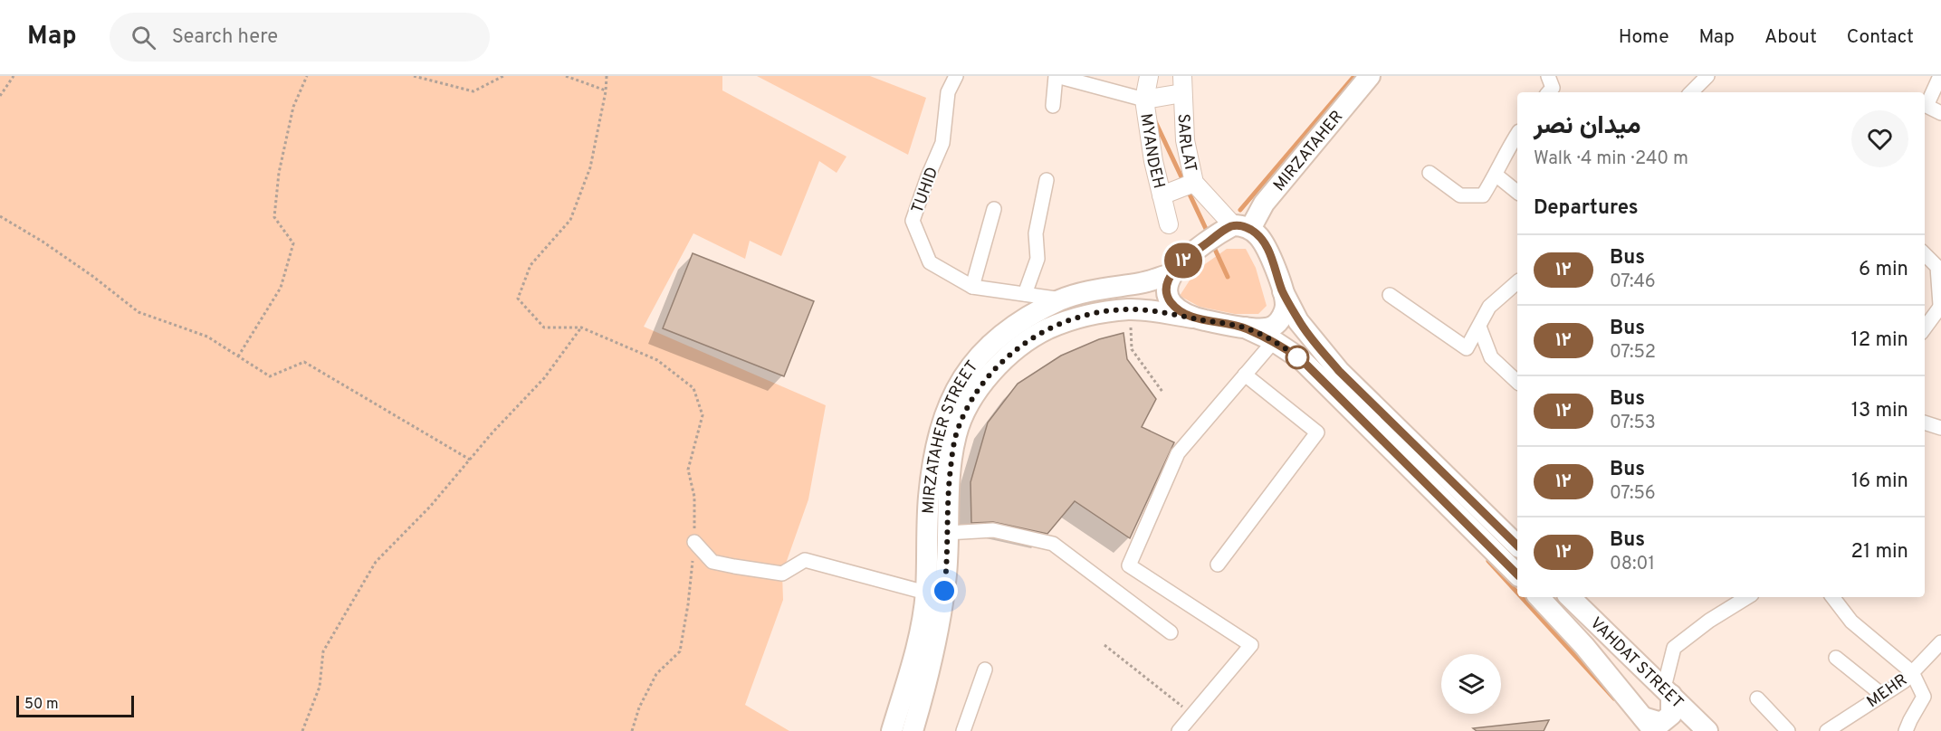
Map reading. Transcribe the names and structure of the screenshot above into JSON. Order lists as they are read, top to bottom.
{
  "streets": {
    "main road": ["MIRZATAHER", "MIRZATAHER STREET", "VAHDAT STREET"],
    "street": [
      "SARLAT",
      "MYANDEH",
      "TUHID",
      "MEHR"
    ]
  },
  "crossings": [
    ["SARLAT", "MIRZATAHER"],
    ["SARLAT", "MIRZATAHER STREET"],
    ["MIRZATAHER", "MIRZATAHER STREET"],
    ["TUHID", "MIRZATAHER STREET"]
  ],
  "lines": ["bus line ۱۲"],
  "scale_bar": "50 m",
  "page": {
    "header": "Map",
    "search": "Search here",
    "nav": [
      "Home",
      "Map",
      "About",
      "Contact"
    ],
    "on_map": "۱۲",
    "heading": [
      ["میدان نصر", "Walk · 4 min · 240 m"],
      "Departures"
    ],
    "list": [
      {
        "mark": "۱۲",
        "name": "Bus",
        "note": "07:46",
        "value": "6 min"
      },
      {
        "mark": "۱۲",
        "name": "Bus",
        "note": "07:52",
        "value": "12 min"
      },
      {
        "mark": "۱۲",
        "name": "Bus",
        "note": "07:53",
        "value": "13 min"
      },
      {
        "mark": "۱۲",
        "name": "Bus",
        "note": "07:56",
        "value": "16 min"
      },
      {
        "mark": "۱۲",
        "name": "Bus",
        "note": "08:01",
        "value": "21 min"
      }
    ],
    "scale": "50 m"
  }
}
